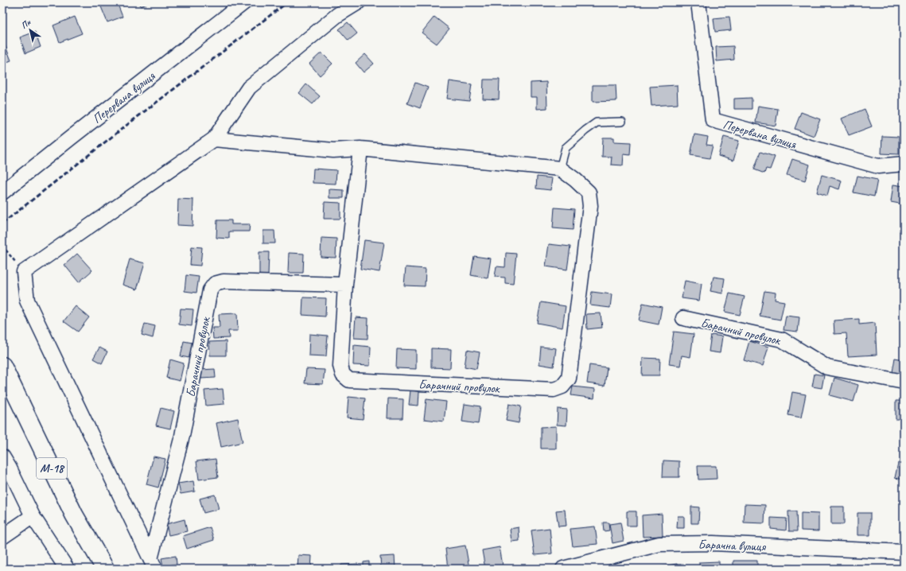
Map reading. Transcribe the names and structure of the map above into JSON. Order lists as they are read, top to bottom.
{
  "streets": {
    "highway": ["М-18"],
    "street": ["Перервана вулиця", "Барачний провулок", "Барачна вулиця"]
  },
  "north": "top left"
}
